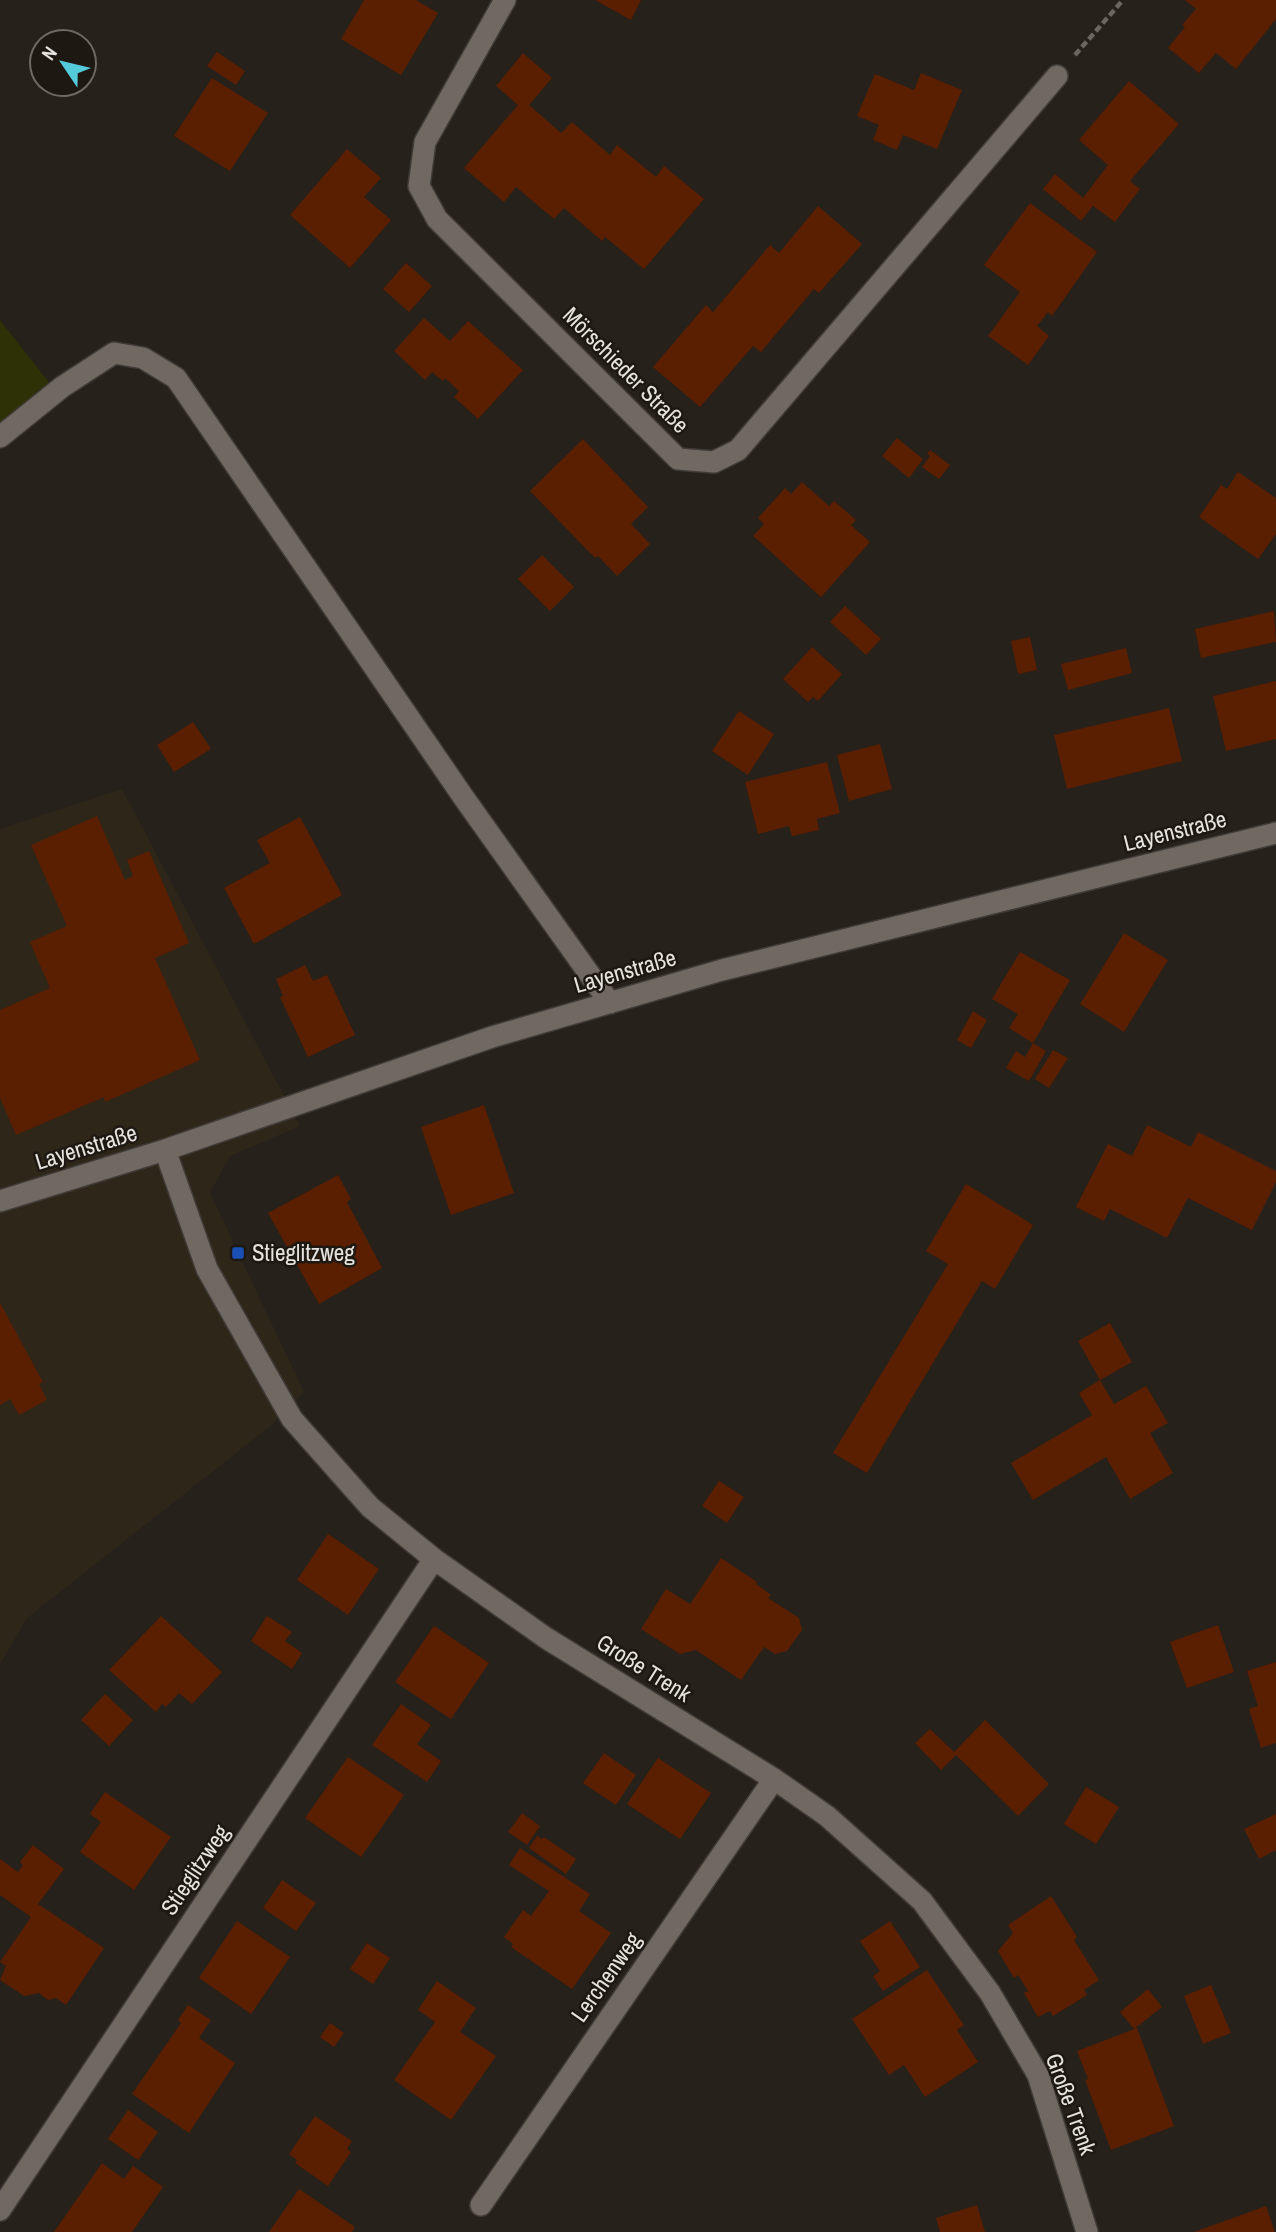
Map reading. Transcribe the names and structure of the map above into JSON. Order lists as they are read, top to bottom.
{
  "streets": {
    "street": [
      "Mörschieder Straße",
      "Layenstraße",
      "Große Trenk",
      "Stieglitzweg",
      "Lerchenweg"
    ]
  },
  "crossings": [
    ["Layenstraße", "Große Trenk"],
    ["Große Trenk", "Stieglitzweg"],
    ["Große Trenk", "Lerchenweg"]
  ],
  "places": {
    "transit": ["Stieglitzweg"]
  },
  "north": "top left"
}
